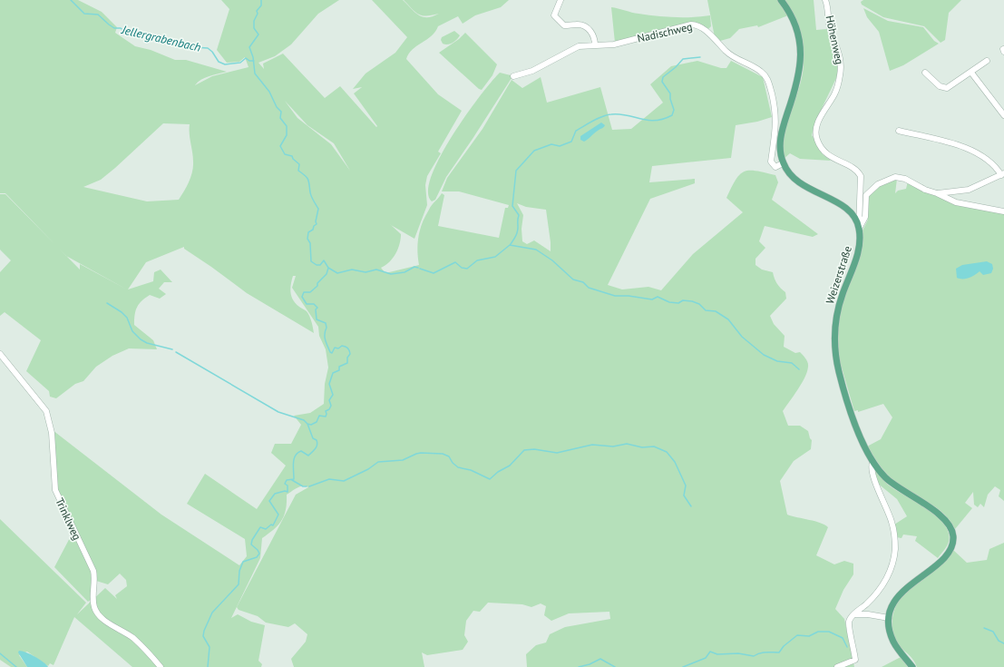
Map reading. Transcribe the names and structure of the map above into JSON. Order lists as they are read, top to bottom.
{
  "streets": {
    "main road": ["Weizerstraße"],
    "street": ["Nadischweg", "Höhenweg", "Trinklweg"]
  },
  "crossings": [
    ["Höhenweg", "Weizerstraße"]
  ],
  "water": ["Jellergrabenbach"]
}
